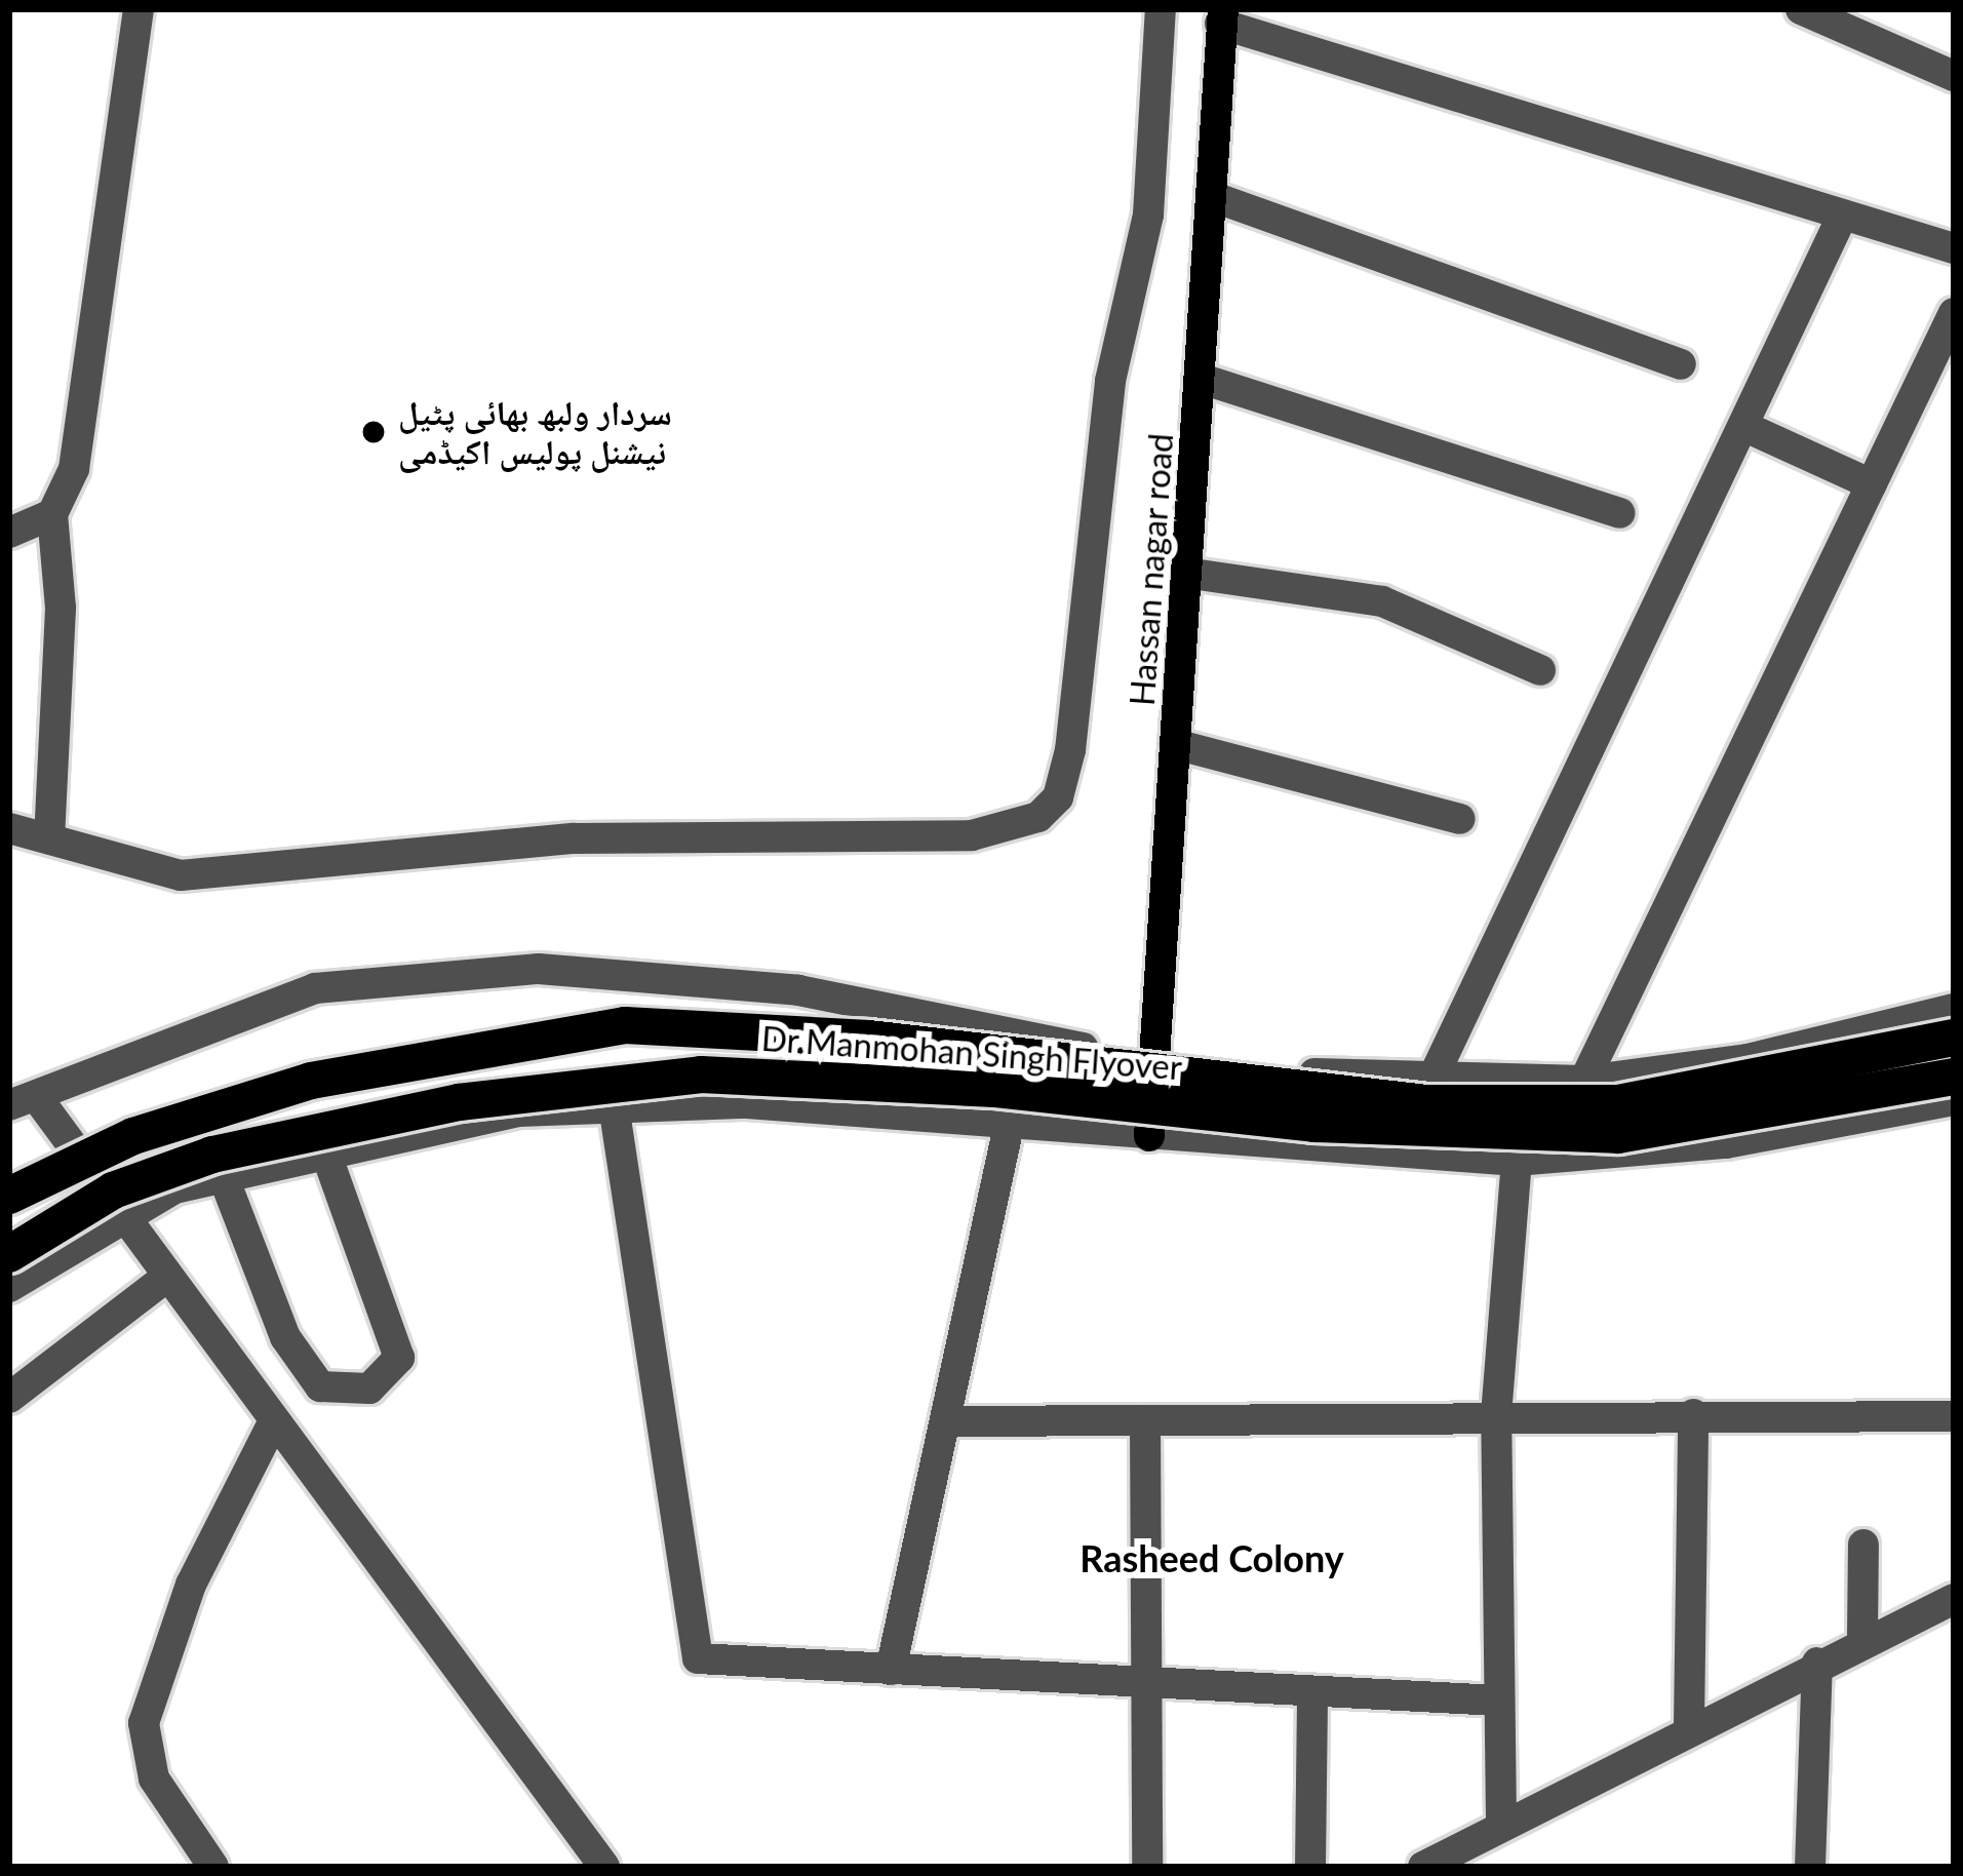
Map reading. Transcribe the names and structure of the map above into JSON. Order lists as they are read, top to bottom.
{
  "streets": {
    "highway": ["Dr.Manmohan Singh Flyover"],
    "main road": ["Hassan nagar road"]
  },
  "districts": ["Rasheed Colony"],
  "places": ["سردار ولبھ بھائی پٹیل نیشنل پولیس اکیڈمی"]
}
